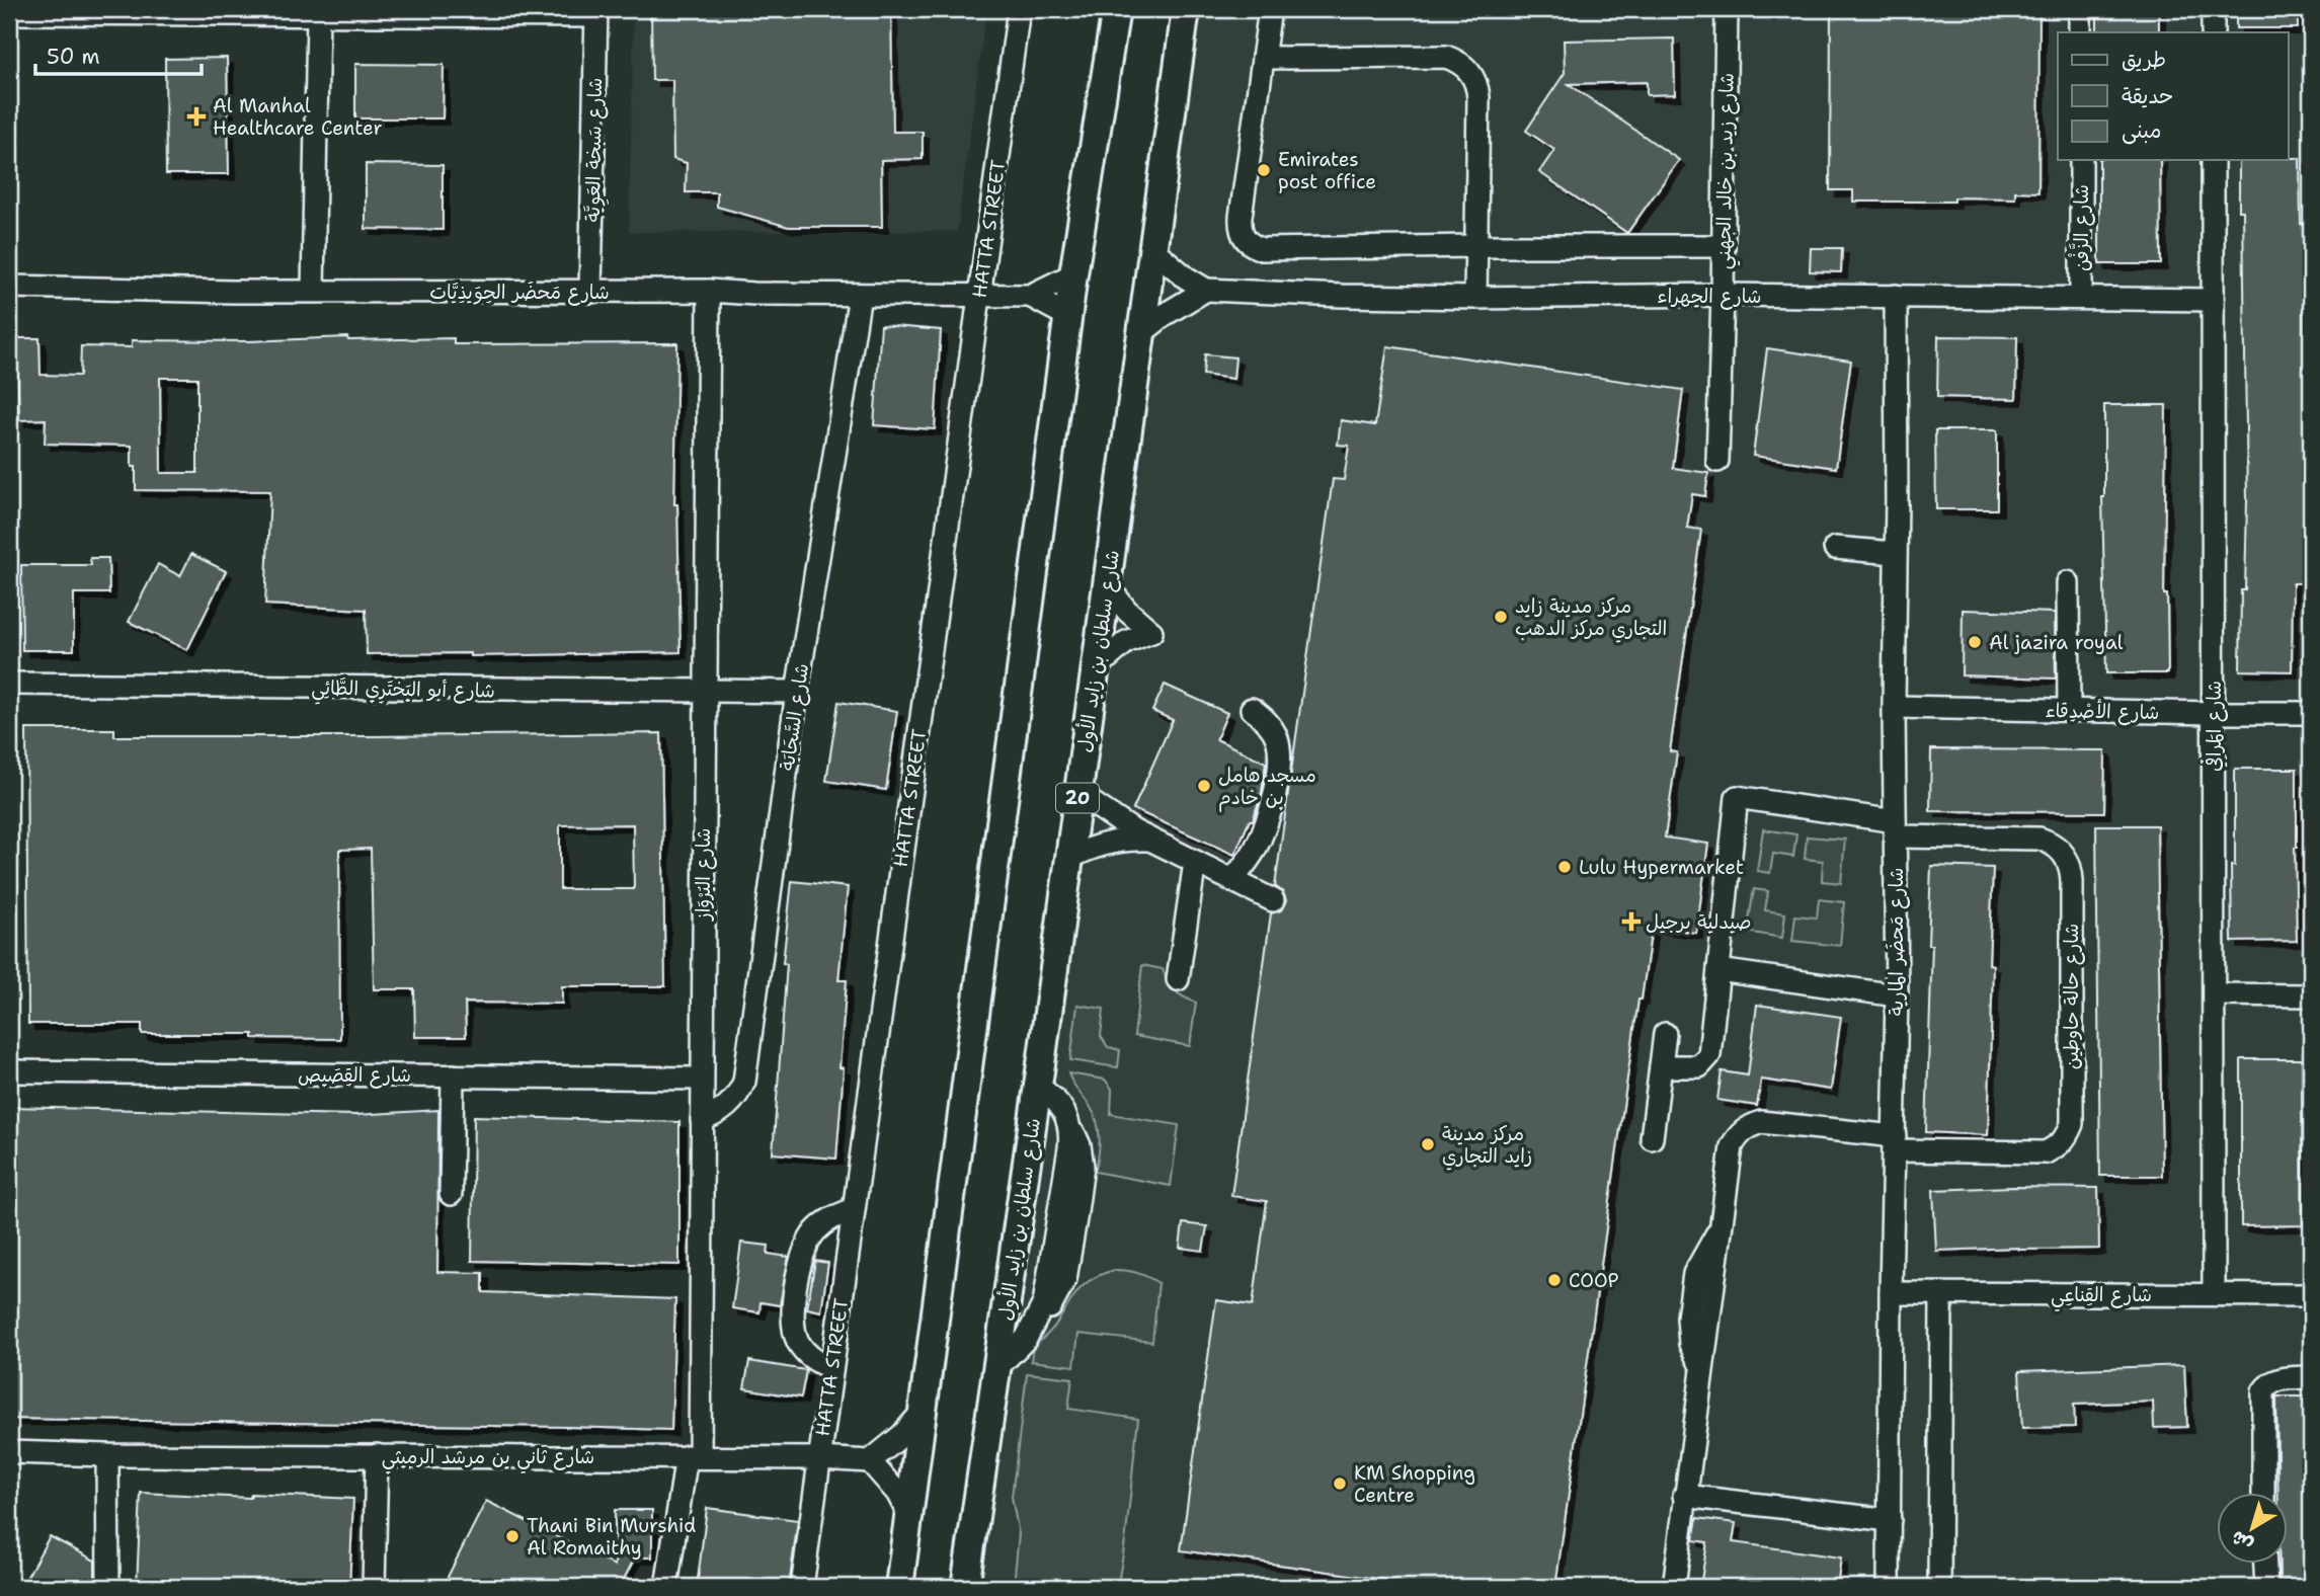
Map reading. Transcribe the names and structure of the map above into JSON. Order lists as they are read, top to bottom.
{
  "streets": {
    "main road": ["شارع سلطان بن زايد الأول", "20"],
    "street": [
      "شارع سَبخة العَوِيَّة",
      "شارع زيد بن خالد الجهني",
      "شارع الزَّفْن",
      "HATTA STREET",
      "شارع مَحضَر الحِوَيذِيَّات",
      "شارع الجهراء",
      "شارع أبو البَختَرِي الطَّائِي",
      "شارع الأصْدِقاء",
      "شارع السَّحَابَة",
      "شارع المَرافِي",
      "شارع البُرْوَاز",
      "شارع مَحضَر المارية",
      "شارع حالة حاوطين",
      "شارع القِصَيص",
      "شارع القِناعِي",
      "شارع ثاني بن مرشد الرميثي"
    ]
  },
  "crossings": [
    ["شارع سَبخة العَوِيَّة", "شارع مَحضَر الحِوَيذِيَّات"],
    ["شارع زيد بن خالد الجهني", "شارع الجهراء"],
    ["شارع الزَّفْن", "شارع الجهراء"],
    ["HATTA STREET", "شارع مَحضَر الحِوَيذِيَّات"],
    ["HATTA STREET", "شارع ثاني بن مرشد الرميثي"],
    ["شارع مَحضَر الحِوَيذِيَّات", "شارع السَّحَابَة"],
    ["شارع مَحضَر الحِوَيذِيَّات", "شارع البُرْوَاز"],
    ["شارع الجهراء", "شارع المَرافِي"],
    ["شارع الجهراء", "شارع مَحضَر المارية"],
    ["شارع أبو البَختَرِي الطَّائِي", "شارع السَّحَابَة"],
    ["شارع أبو البَختَرِي الطَّائِي", "شارع البُرْوَاز"],
    ["شارع الأصْدِقاء", "شارع المَرافِي"],
    ["شارع الأصْدِقاء", "شارع مَحضَر المارية"],
    ["شارع السَّحَابَة", "شارع البُرْوَاز"],
    ["شارع المَرافِي", "شارع القِناعِي"],
    ["شارع البُرْوَاز", "شارع القِصَيص"],
    ["شارع البُرْوَاز", "شارع ثاني بن مرشد الرميثي"],
    ["شارع مَحضَر المارية", "شارع حالة حاوطين"],
    ["شارع مَحضَر المارية", "شارع القِناعِي"]
  ],
  "places": {
    "health": ["Al Manhal Healthcare Center", "صيدلية برجيل"],
    "other": [
      "Emirates post office",
      "مركز مدينة زايد التجاري مركز الدهب",
      "Al jazira royal",
      "مسجد هامل بن خادم",
      "Lulu Hypermarket",
      "مركز مدينة زايد التجاري",
      "COOP",
      "KM Shopping Centre",
      "Thani Bin Murshid Al Romaithy"
    ]
  },
  "legend": ["طريق", "حديقة", "مبنى"],
  "scale_bar": "50 m",
  "north": "bottom left"
}
